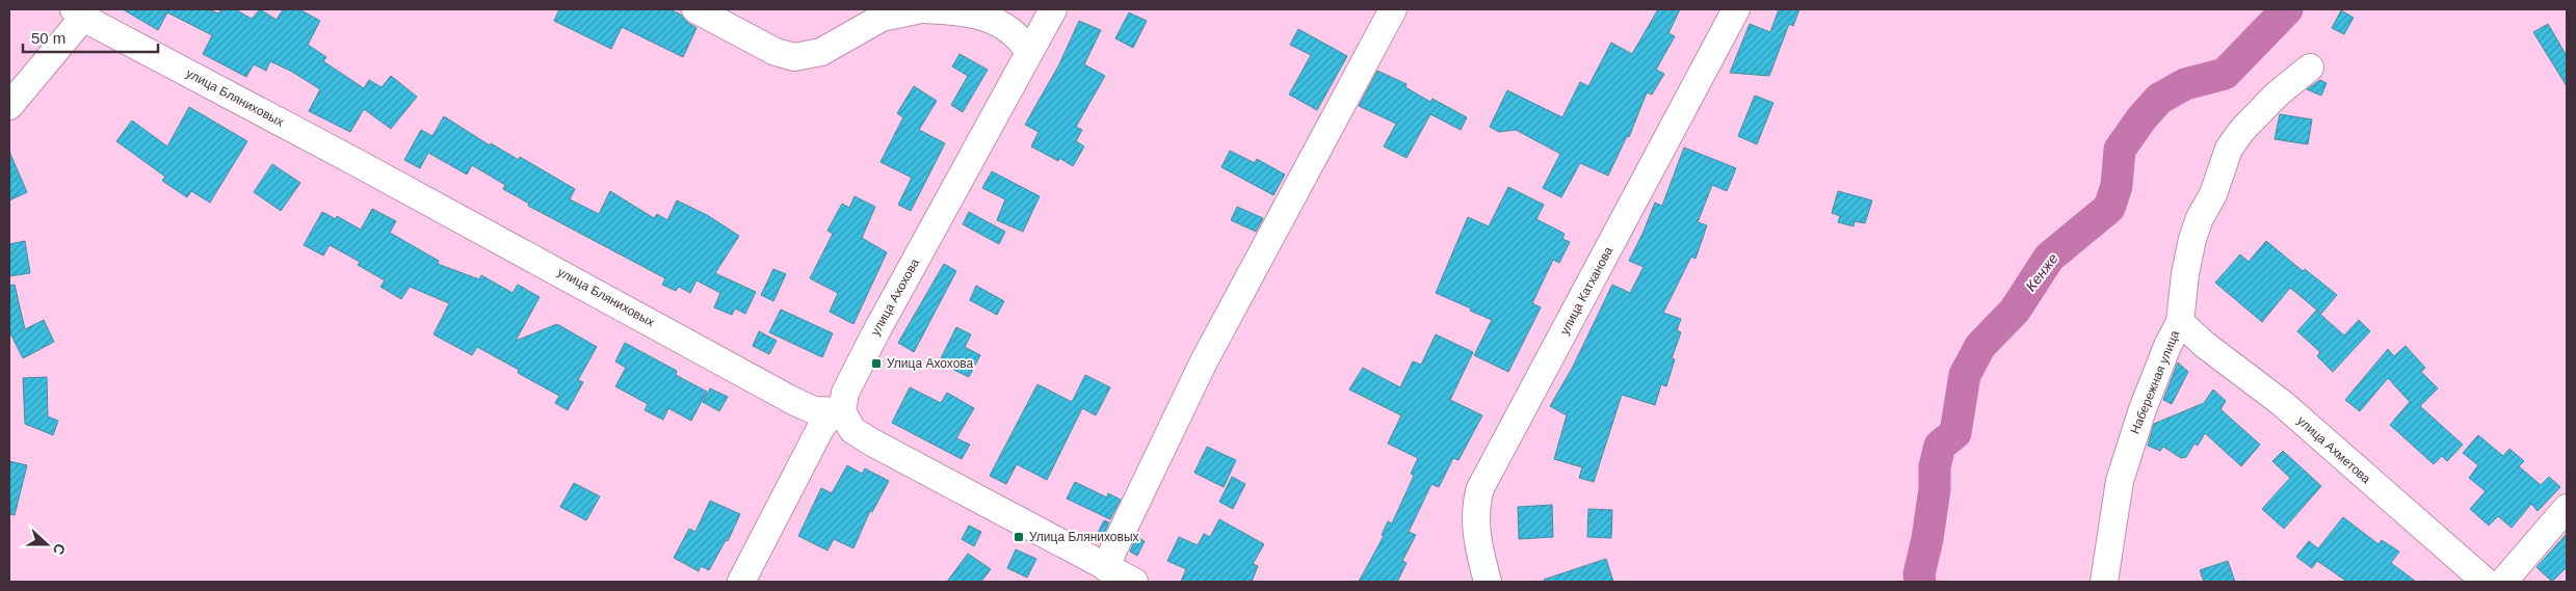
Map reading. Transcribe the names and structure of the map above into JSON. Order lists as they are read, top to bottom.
{
  "streets": {
    "street": [
      "улица Бляниховых",
      "улица Катханова",
      "улица Ахохова",
      "Набережная улица",
      "улица Ахметова"
    ]
  },
  "crossings": [
    ["улица Бляниховых", "улица Ахохова"],
    ["Набережная улица", "улица Ахметова"]
  ],
  "water": ["Кенже"],
  "places": {
    "transit": ["Улица Ахохова", "Улица Бляниховых"]
  },
  "scale_bar": "50 m",
  "north": "right"
}
